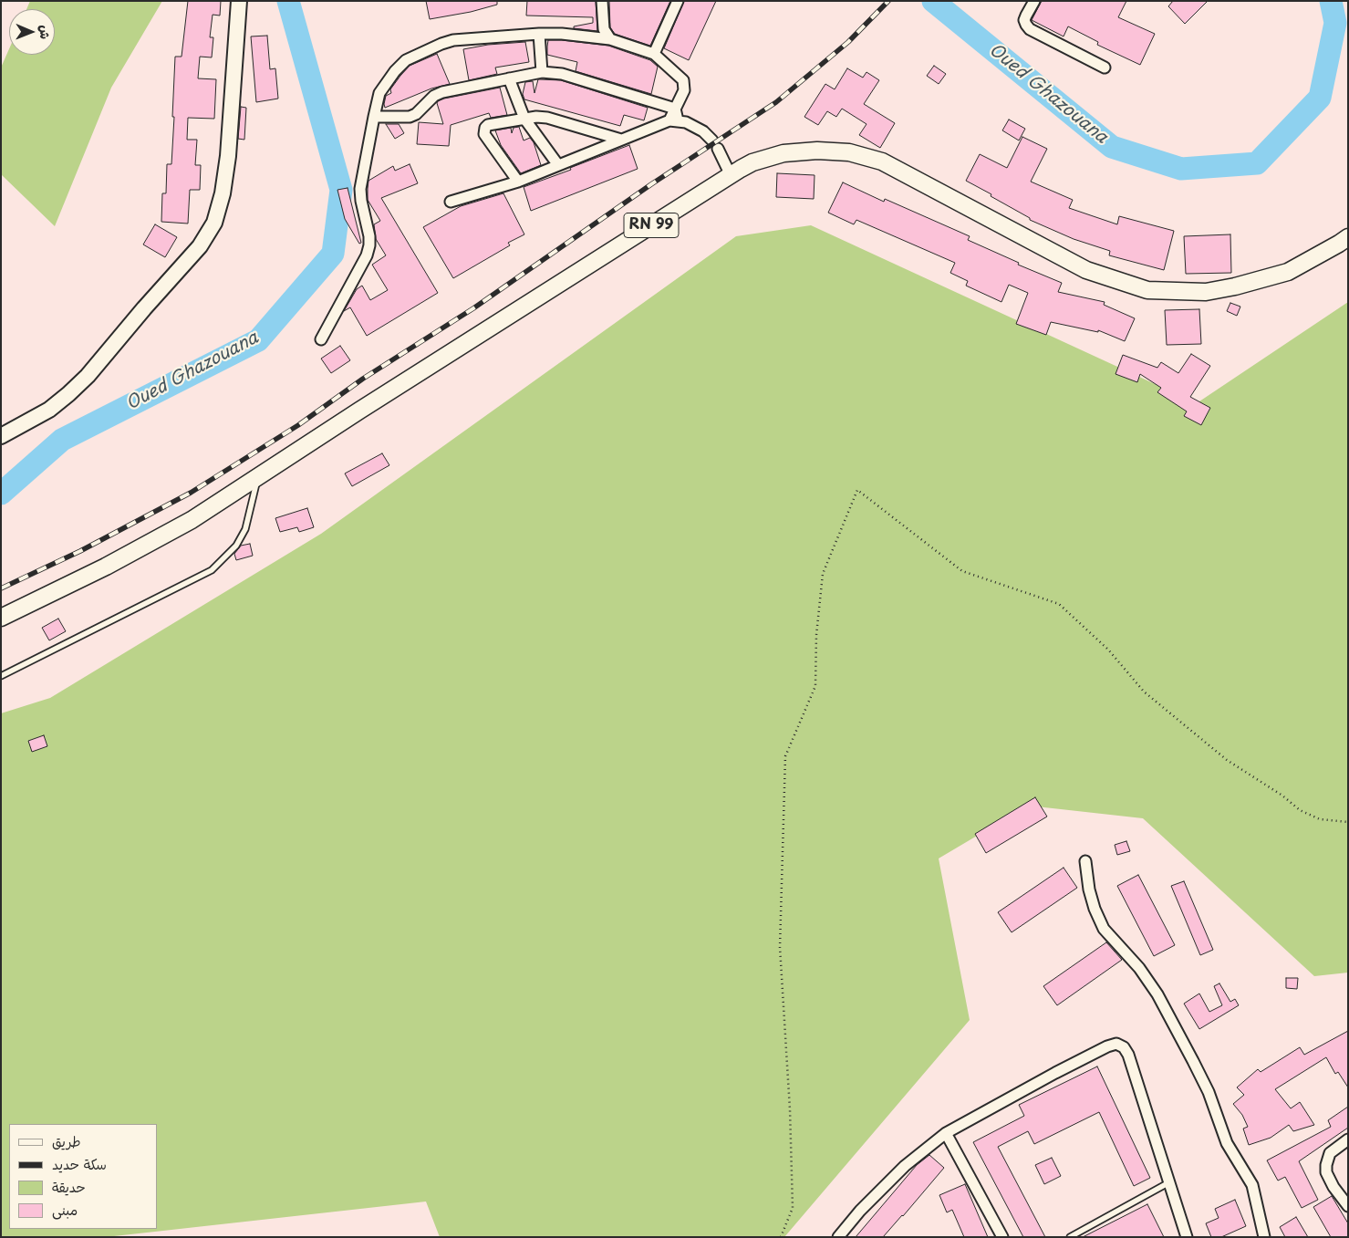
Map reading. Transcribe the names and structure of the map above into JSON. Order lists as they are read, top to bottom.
{
  "streets": {
    "main road": ["RN 99"]
  },
  "water": ["Oued Ghazouana"],
  "legend": [
    "طريق",
    "سكة حديد",
    "حديقة",
    "مبنى"
  ],
  "north": "right"
}
